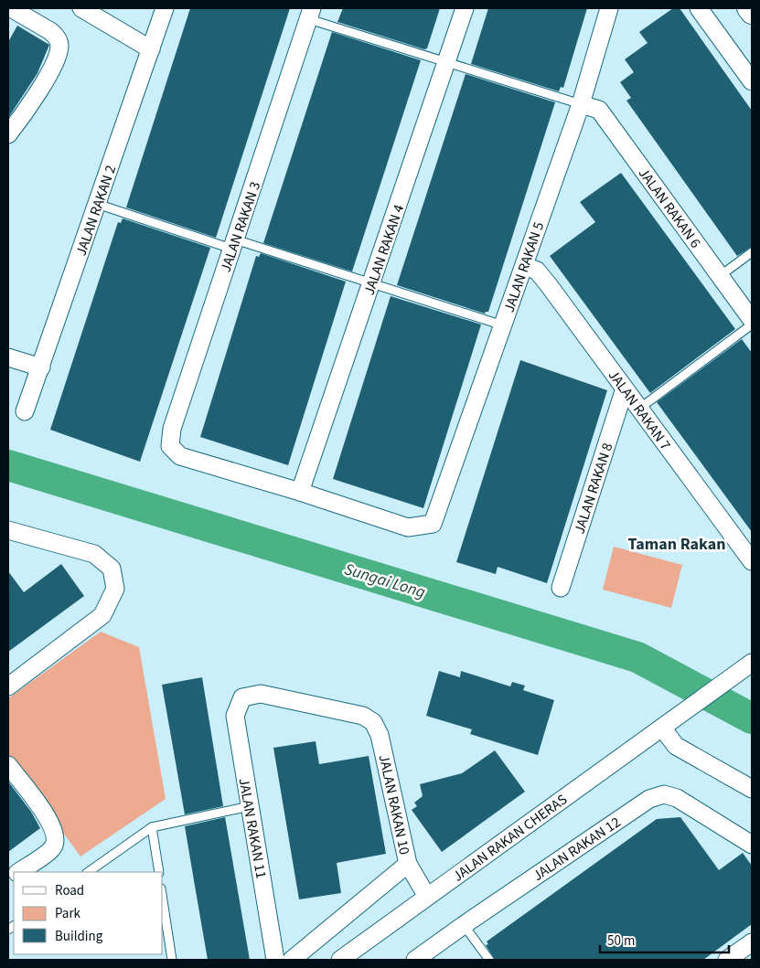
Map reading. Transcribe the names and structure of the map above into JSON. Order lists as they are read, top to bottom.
{
  "streets": {
    "street": [
      "JALAN RAKAN 6",
      "JALAN RAKAN 2",
      "JALAN RAKAN 3",
      "JALAN RAKAN 4",
      "JALAN RAKAN 5",
      "JALAN RAKAN 7",
      "JALAN RAKAN 8",
      "JALAN RAKAN 10",
      "JALAN RAKAN 11",
      "JALAN RAKAN CHERAS",
      "JALAN RAKAN 12"
    ]
  },
  "crossings": [
    ["JALAN RAKAN 6", "JALAN RAKAN 5"],
    ["JALAN RAKAN 3", "JALAN RAKAN 4"],
    ["JALAN RAKAN 3", "JALAN RAKAN 5"],
    ["JALAN RAKAN 4", "JALAN RAKAN 5"],
    ["JALAN RAKAN 5", "JALAN RAKAN 7"],
    ["JALAN RAKAN 7", "JALAN RAKAN 8"],
    ["JALAN RAKAN 10", "JALAN RAKAN 11"],
    ["JALAN RAKAN 10", "JALAN RAKAN CHERAS"]
  ],
  "districts": ["Taman Rakan"],
  "water": ["Sungai Long"],
  "legend": ["Road", "Park", "Building"],
  "scale_bar": "50 m"
}
